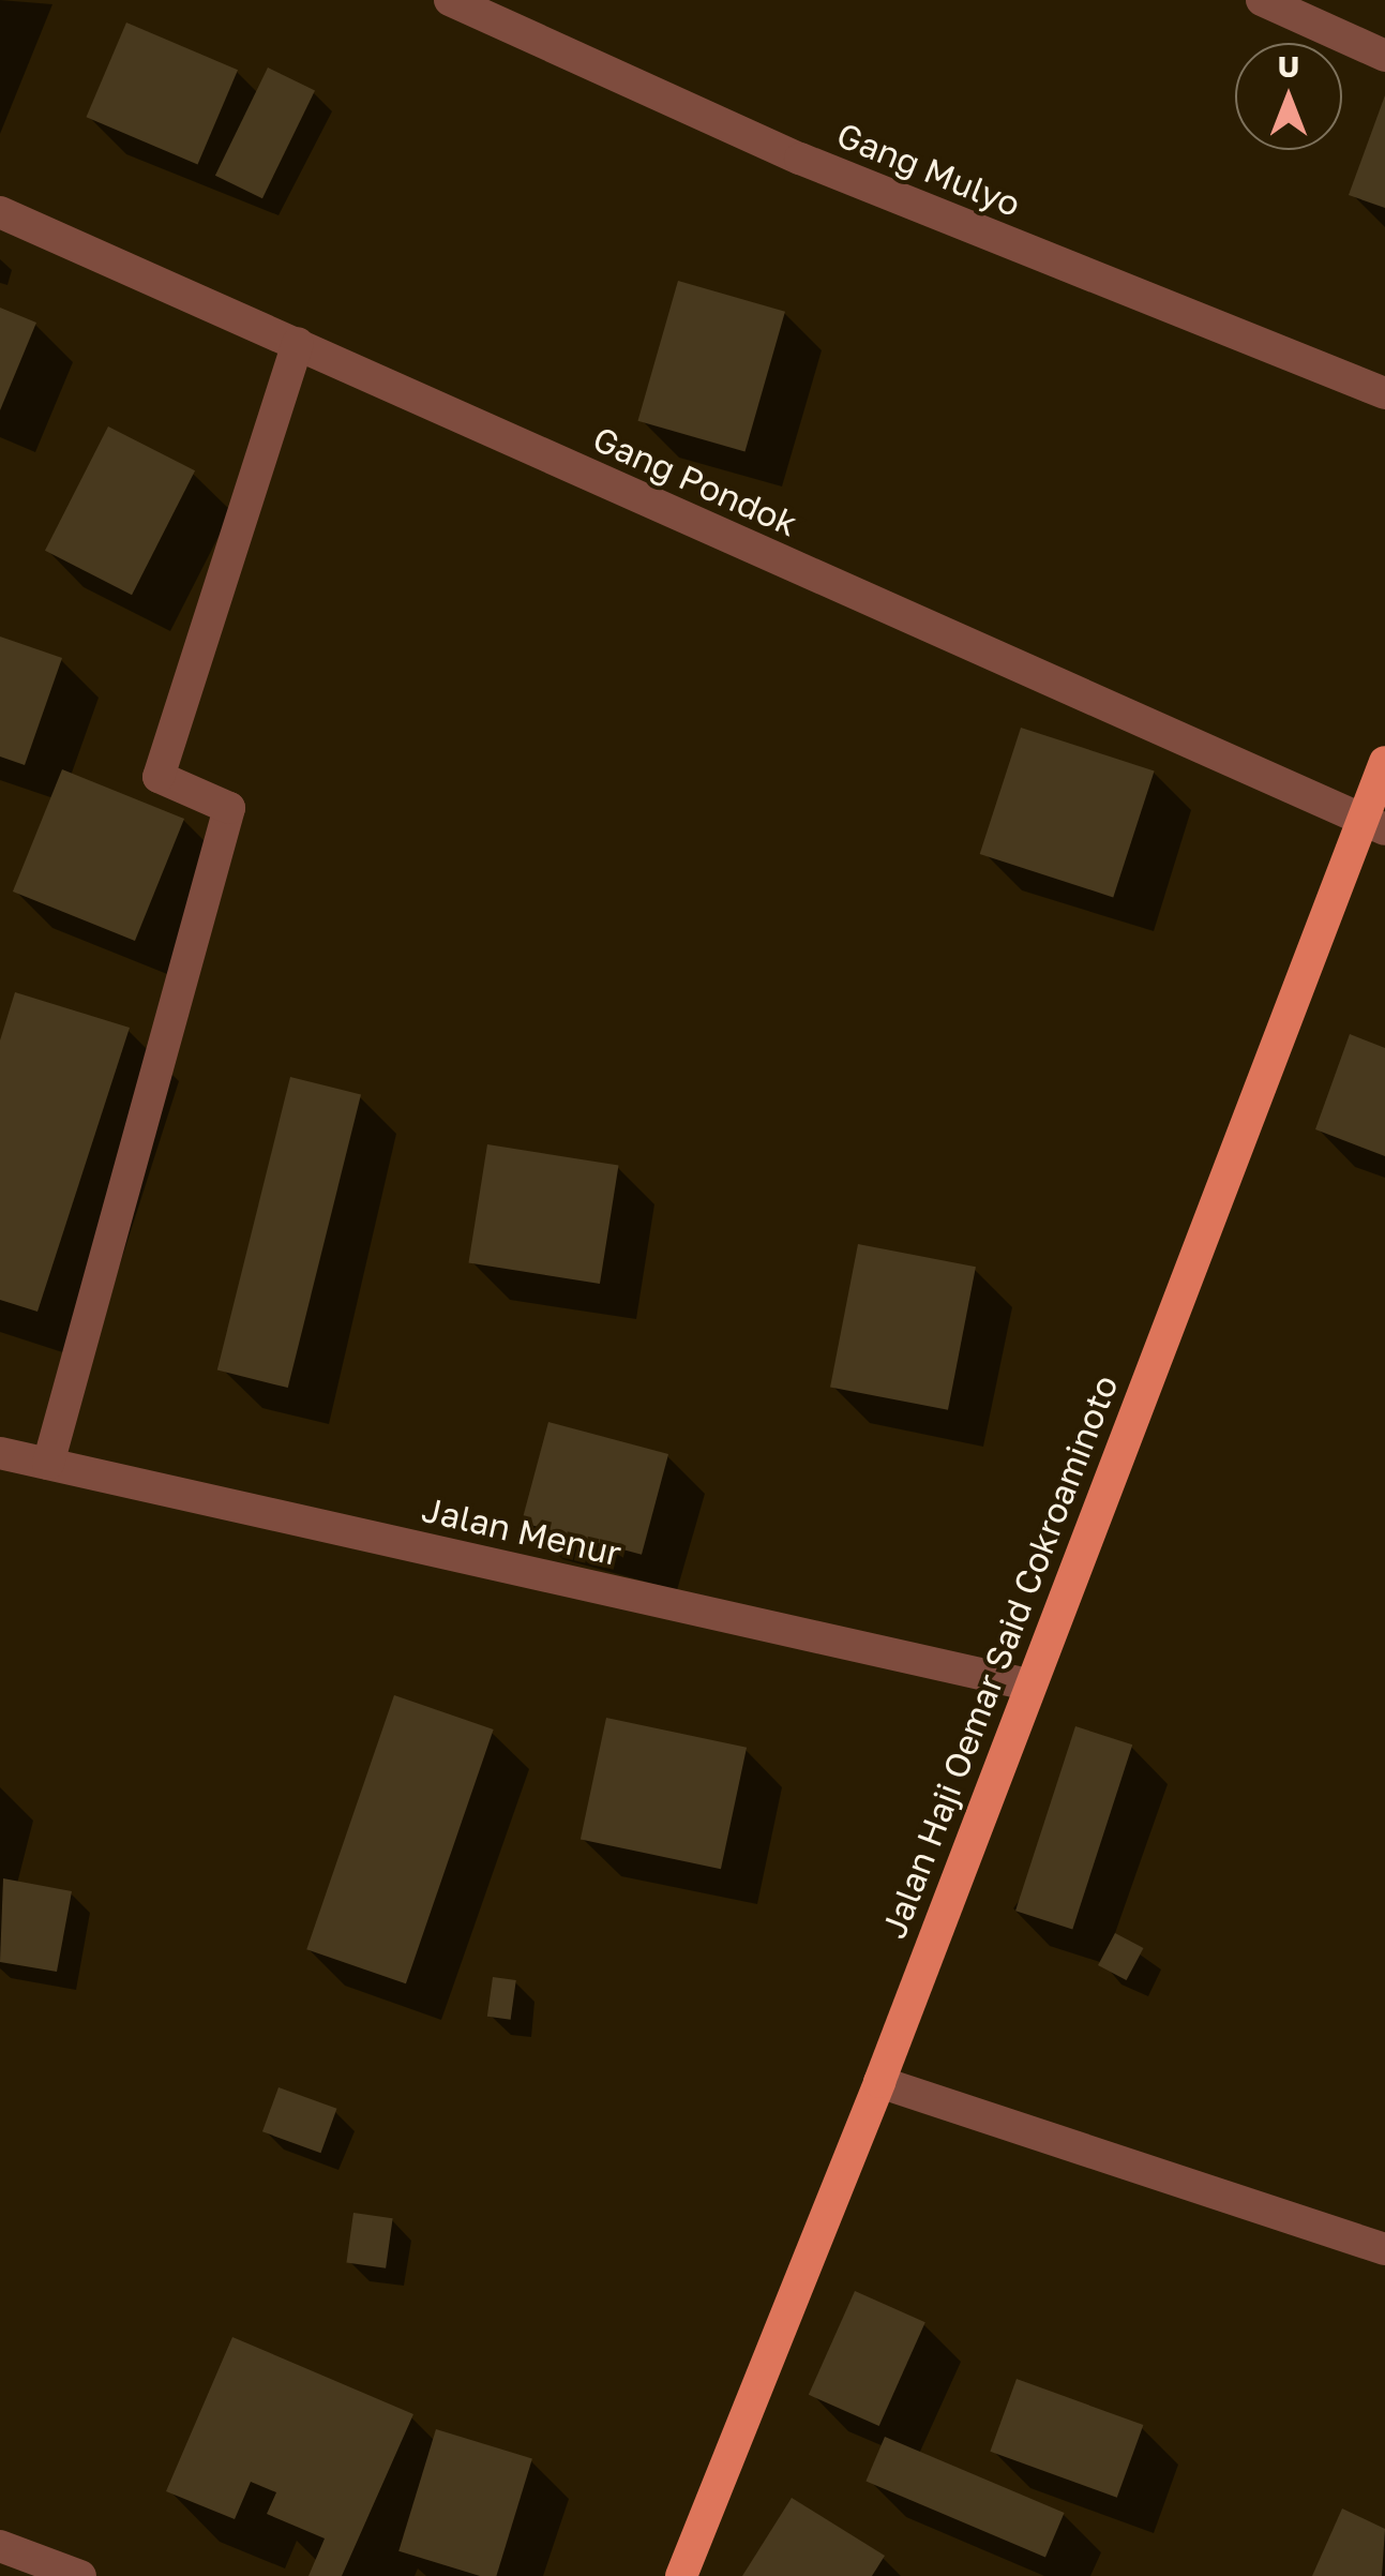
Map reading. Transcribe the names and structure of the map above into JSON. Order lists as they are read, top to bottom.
{
  "streets": {
    "main road": ["Jalan Haji Oemar Said Cokroaminoto"],
    "street": ["Gang Mulyo", "Gang Pondok", "Jalan Menur"]
  },
  "crossings": [
    ["Gang Pondok", "Jalan Haji Oemar Said Cokroaminoto"],
    ["Jalan Menur", "Jalan Haji Oemar Said Cokroaminoto"]
  ],
  "north": "top"
}
